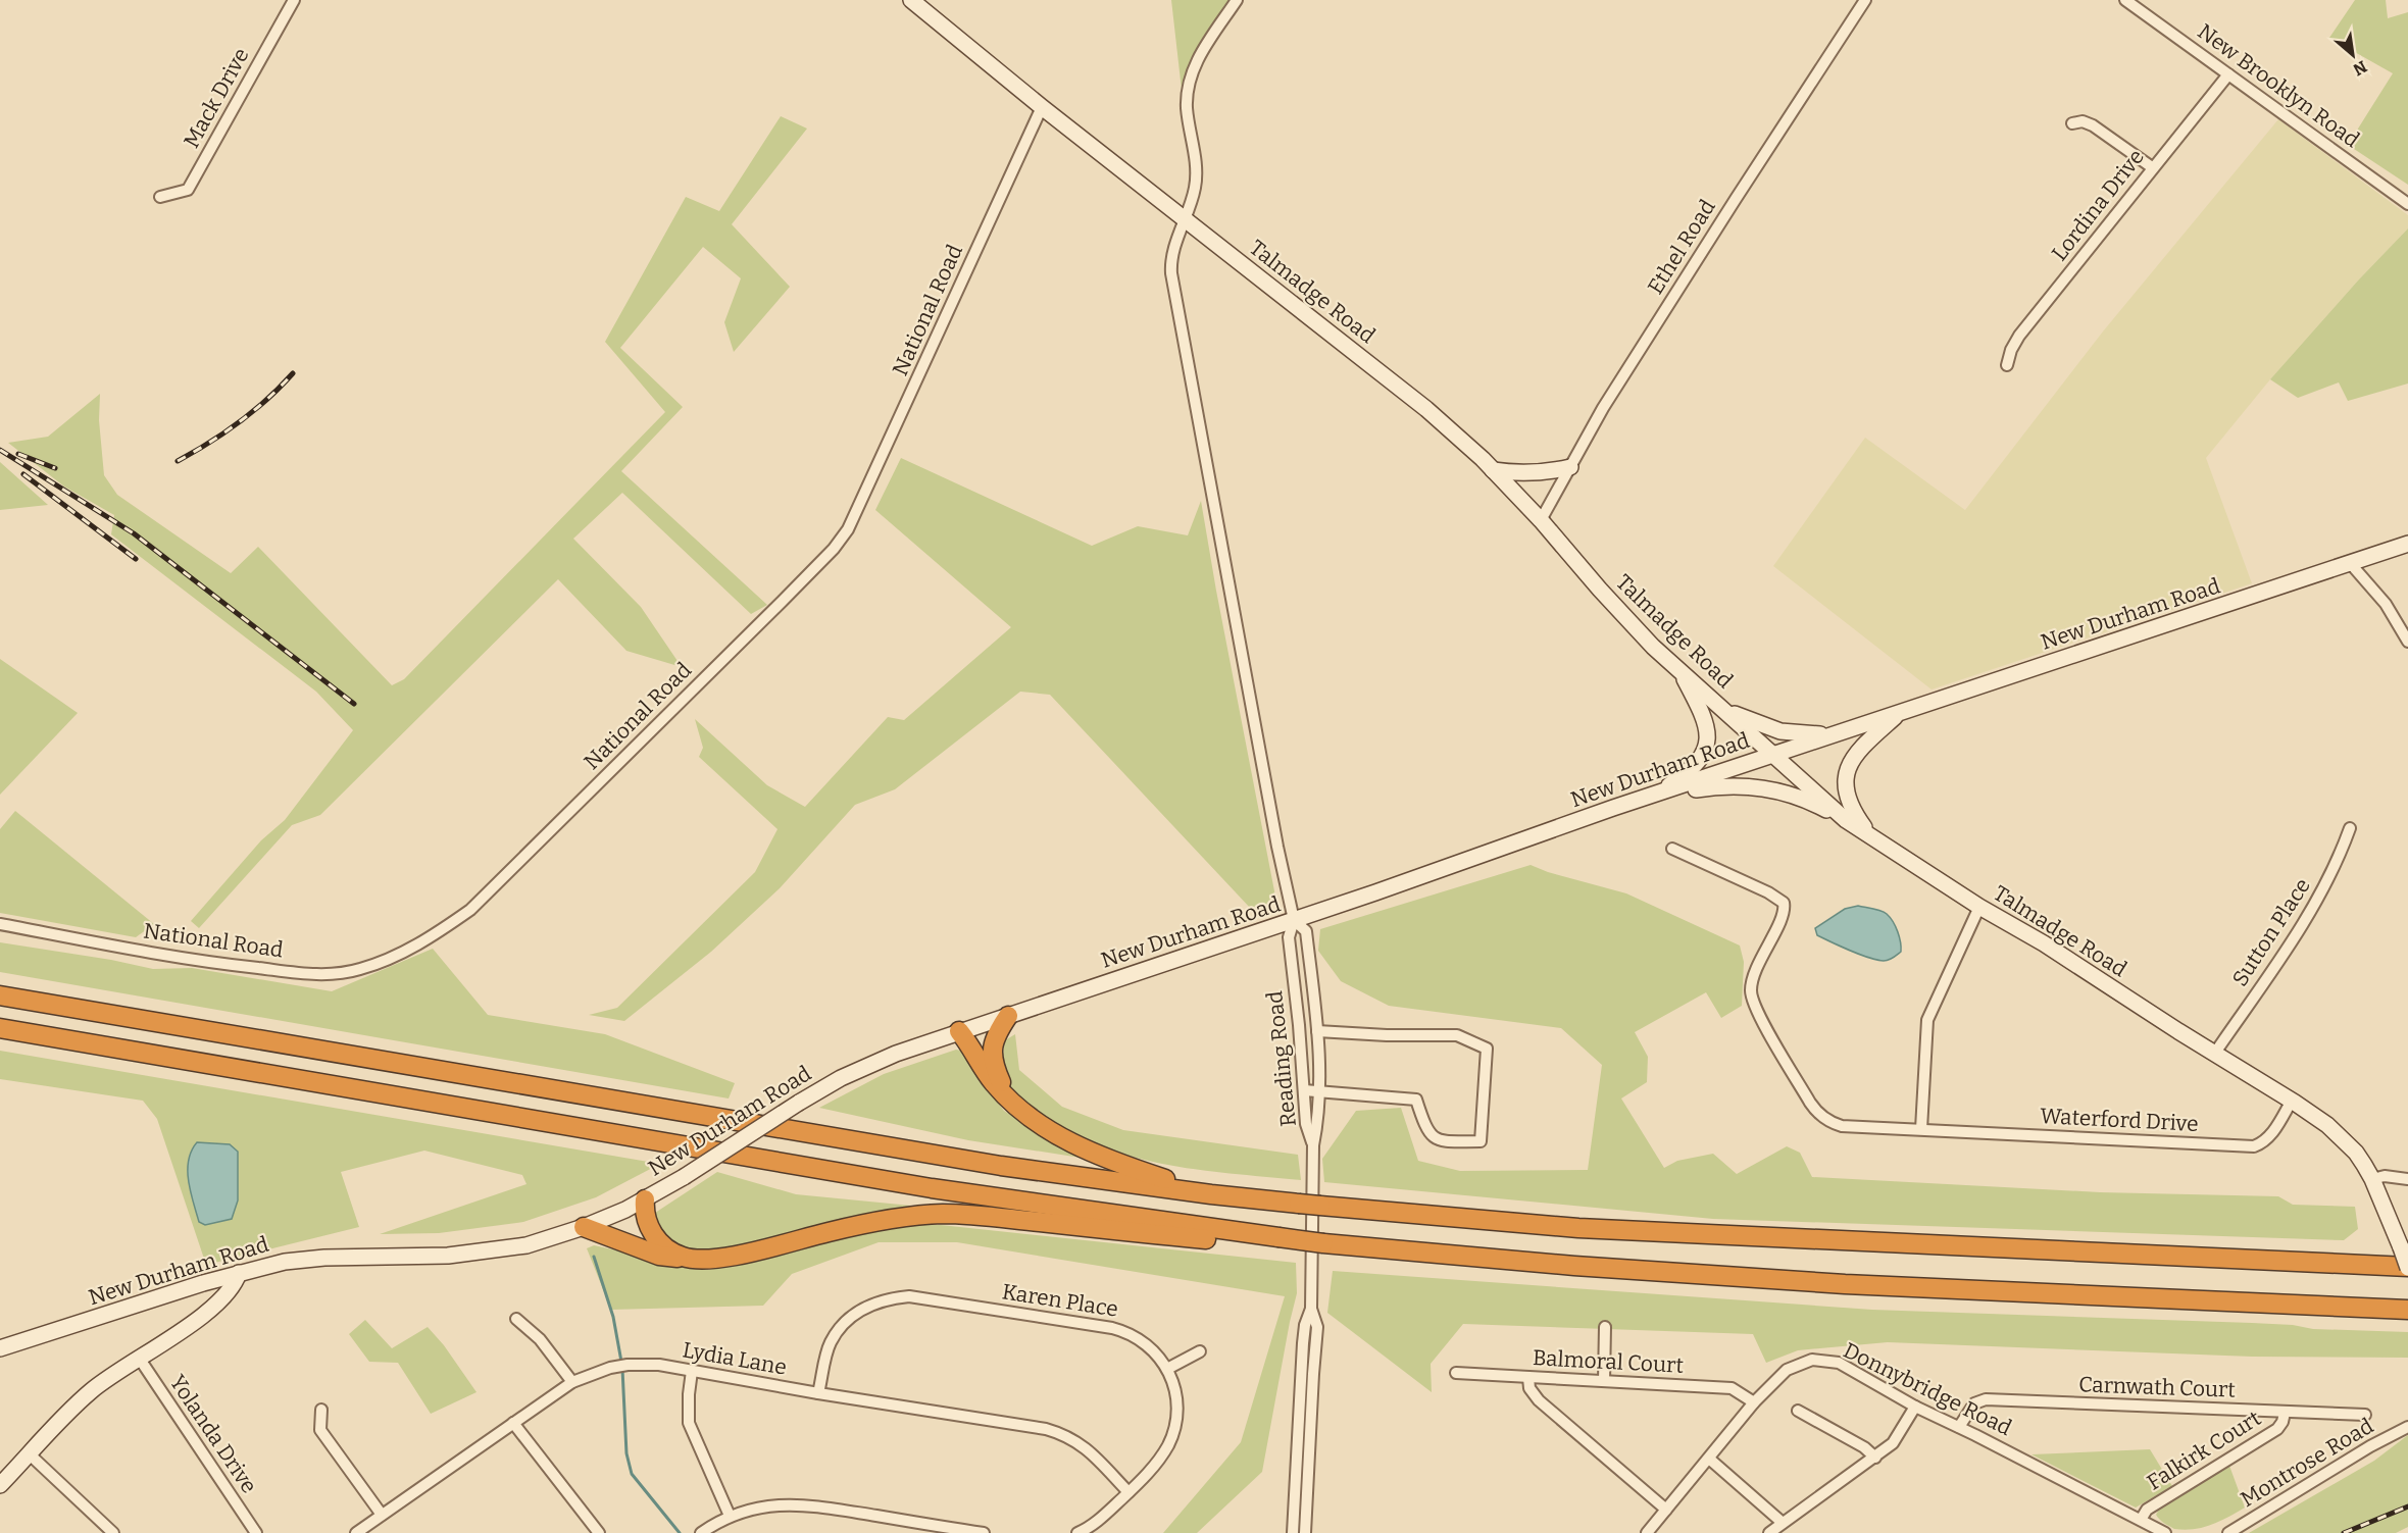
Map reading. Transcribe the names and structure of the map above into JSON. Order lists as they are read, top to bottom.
{
  "streets": {
    "street": [
      "New Brooklyn Road",
      "Mack Drive",
      "Lordina Drive",
      "Ethel Road",
      "Talmadge Road",
      "National Road",
      "New Durham Road",
      "Sutton Place",
      "Reading Road",
      "Waterford Drive",
      "Karen Place",
      "Lydia Lane",
      "Balmoral Court",
      "Carnwath Court",
      "Donnybridge Road",
      "Yolanda Drive",
      "Falkirk Court",
      "Montrose Road"
    ]
  },
  "crossings": [
    ["New Brooklyn Road", "Lordina Drive"],
    ["Ethel Road", "Talmadge Road"],
    ["Talmadge Road", "National Road"],
    ["Talmadge Road", "New Durham Road"],
    ["Talmadge Road", "Sutton Place"],
    ["Talmadge Road", "Waterford Drive"],
    ["New Durham Road", "Reading Road"],
    ["Karen Place", "Lydia Lane"],
    ["Balmoral Court", "Donnybridge Road"],
    ["Carnwath Court", "Donnybridge Road"],
    ["Carnwath Court", "Falkirk Court"],
    ["Donnybridge Road", "Falkirk Court"]
  ],
  "north": "bottom right"
}
